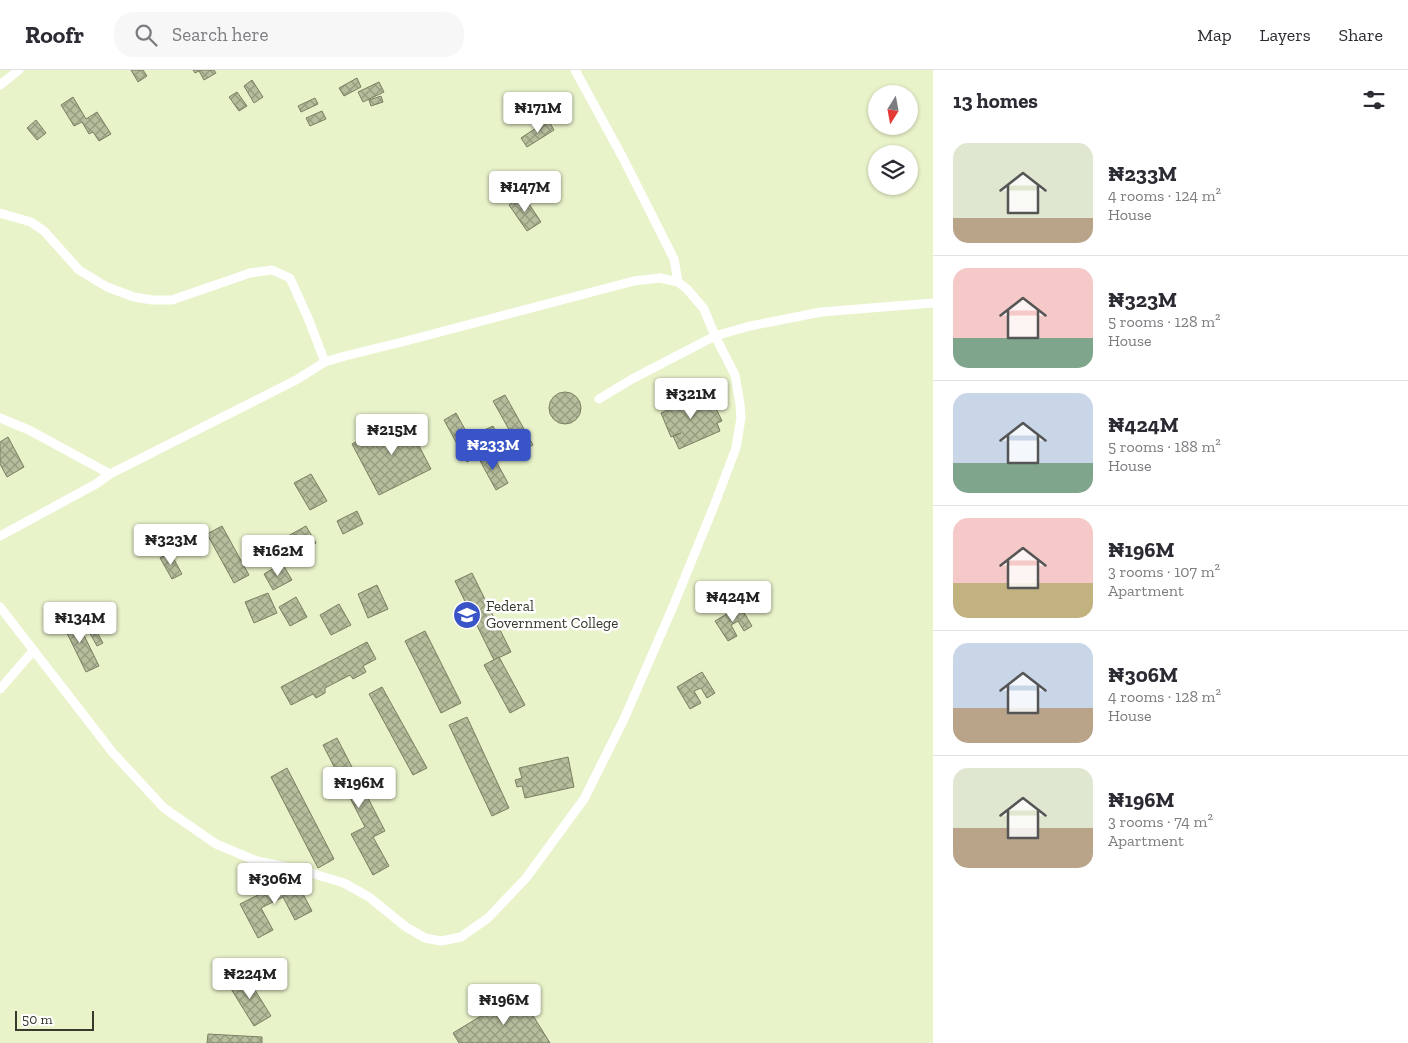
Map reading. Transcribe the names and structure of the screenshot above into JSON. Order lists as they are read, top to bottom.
{
  "places": {
    "school or university": ["Federal Government College"]
  },
  "scale_bar": "50 m",
  "north": "bottom",
  "page": {
    "header": "Roofr",
    "search": "Search here",
    "nav": ["Map", "Layers", "Share"],
    "heading": "13 homes",
    "price": [
      "₦171M",
      "₦147M",
      "₦321M",
      "₦215M",
      "₦233M",
      "₦323M",
      "₦162M",
      "₦424M",
      "₦134M",
      "₦196M",
      "₦306M",
      "₦224M",
      "₦196M"
    ],
    "list": [
      {
        "name": "₦233M",
        "note": "4 rooms · 124 m² · House"
      },
      {
        "name": "₦323M",
        "note": "5 rooms · 128 m² · House"
      },
      {
        "name": "₦424M",
        "note": "5 rooms · 188 m² · House"
      },
      {
        "name": "₦196M",
        "note": "3 rooms · 107 m² · Apartment"
      },
      {
        "name": "₦306M",
        "note": "4 rooms · 128 m² · House"
      },
      {
        "name": "₦196M",
        "note": "3 rooms · 74 m² · Apartment"
      }
    ],
    "scale": "50 m"
  }
}
